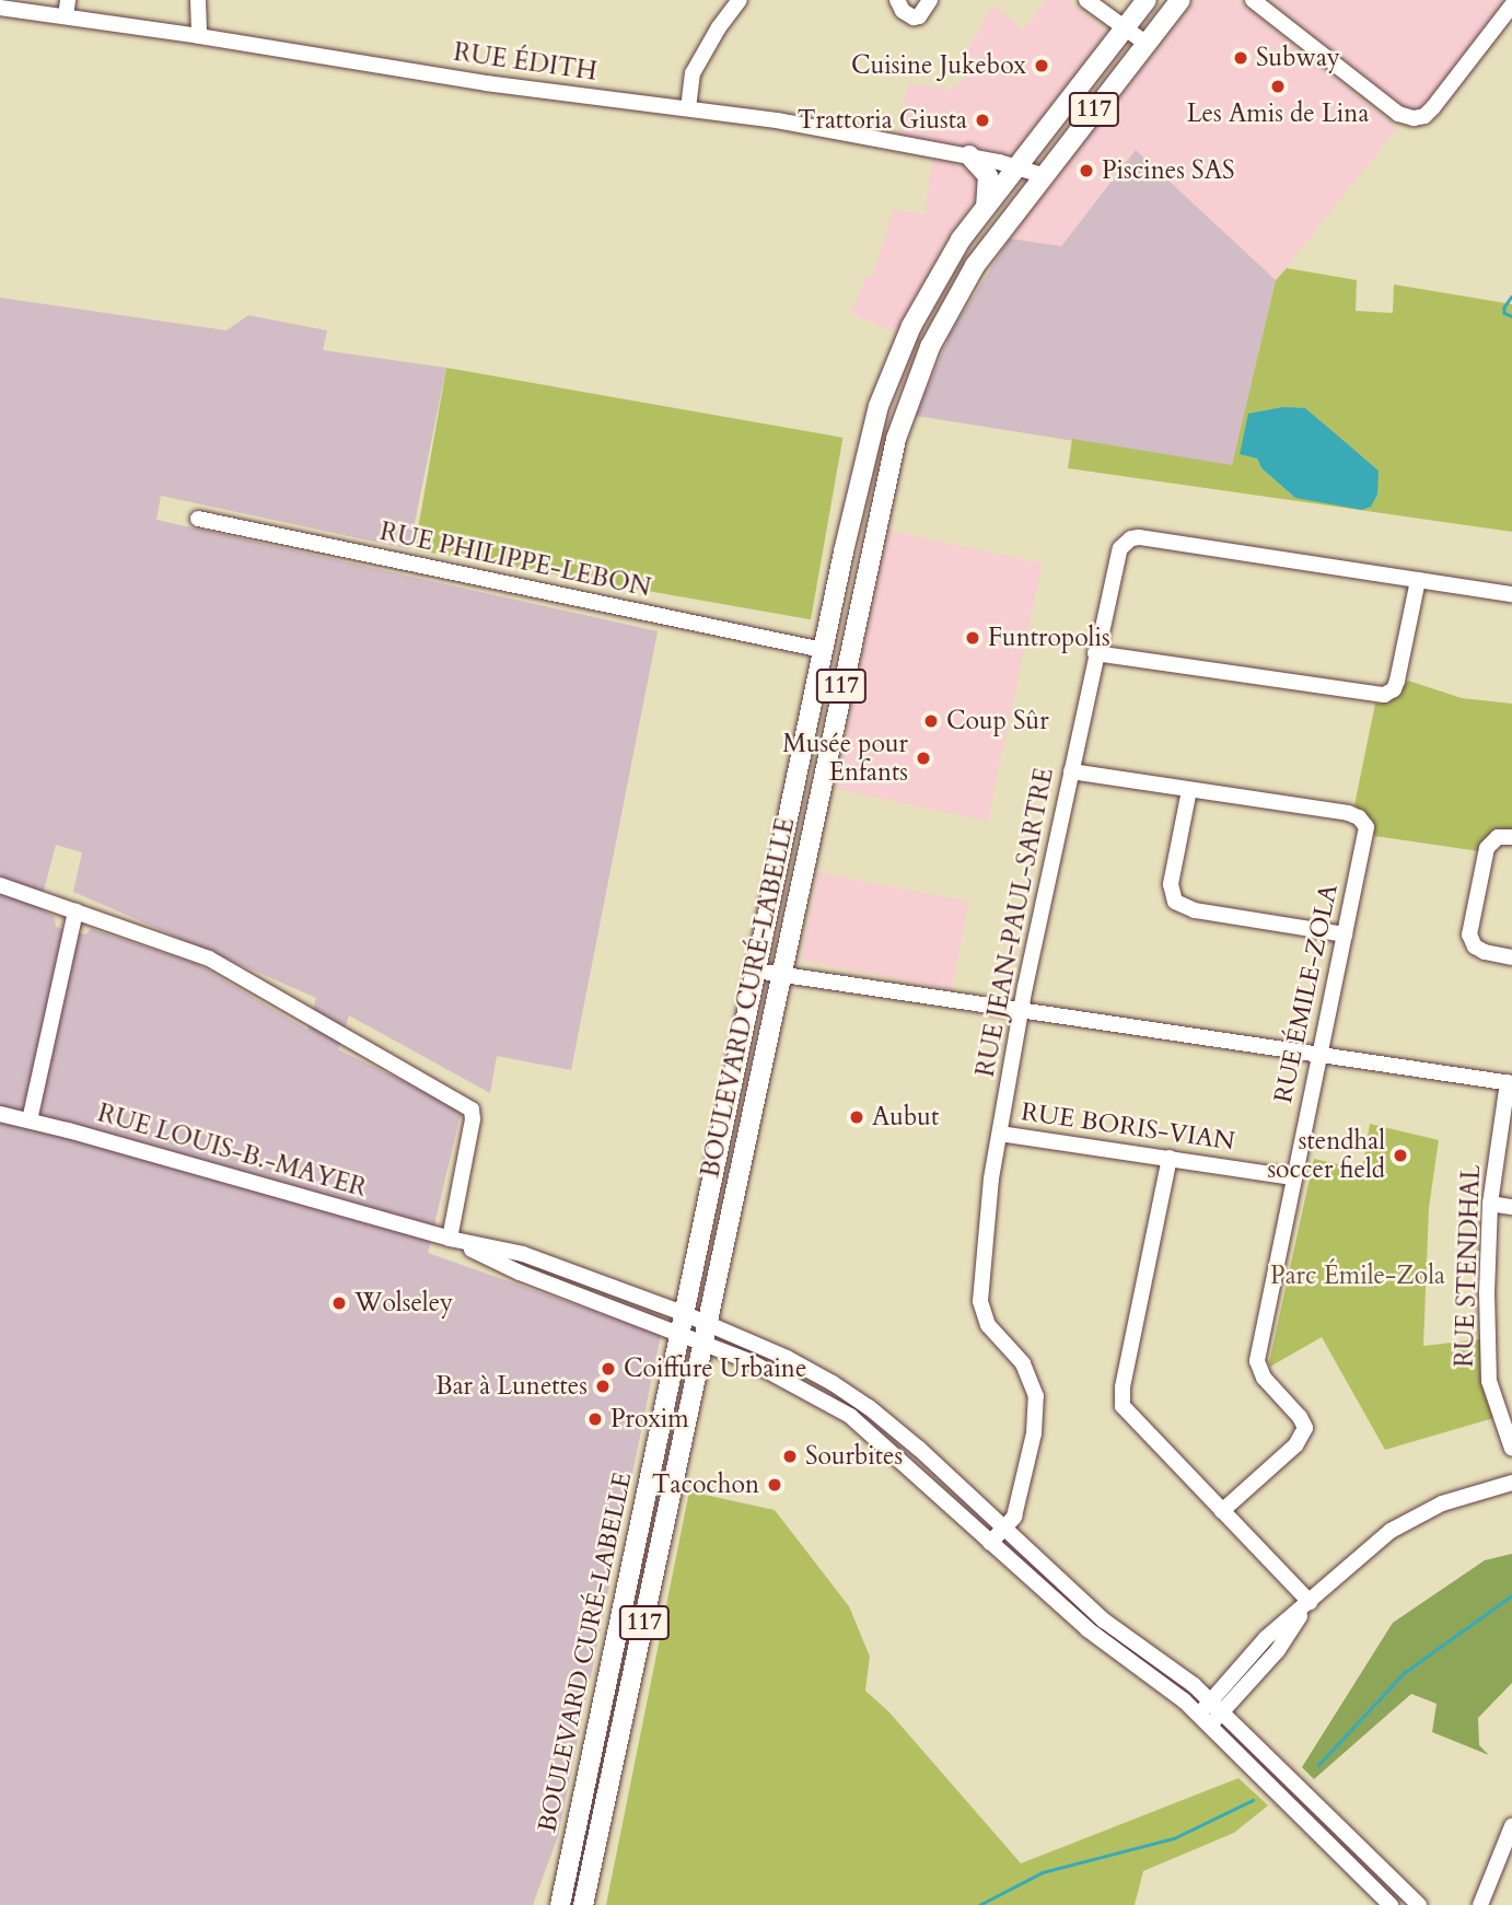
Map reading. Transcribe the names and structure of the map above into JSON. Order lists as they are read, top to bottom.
{
  "streets": {
    "main road": ["117", "BOULEVARD CURÉ-LABELLE"],
    "street": [
      "RUE ÉDITH",
      "RUE PHILIPPE-LEBON",
      "RUE JEAN-PAUL-SARTRE",
      "RUE ÉMILE-ZOLA",
      "RUE BORIS-VIAN",
      "RUE LOUIS-B.-MAYER",
      "RUE STENDHAL"
    ]
  },
  "crossings": [
    ["RUE ÉDITH", "BOULEVARD CURÉ-LABELLE"],
    ["RUE PHILIPPE-LEBON", "BOULEVARD CURÉ-LABELLE"],
    ["RUE JEAN-PAUL-SARTRE", "RUE ÉMILE-ZOLA"],
    ["RUE JEAN-PAUL-SARTRE", "RUE BORIS-VIAN"],
    ["RUE ÉMILE-ZOLA", "RUE BORIS-VIAN"],
    ["BOULEVARD CURÉ-LABELLE", "RUE LOUIS-B.-MAYER"]
  ],
  "parks": ["Parc Émile-Zola"],
  "places": [
    "Subway",
    "Cuisine Jukebox",
    "Les Amis de Lina",
    "Trattoria Giusta",
    "Piscines SAS",
    "Funtropolis",
    "Coup Sûr",
    "Musée pour Enfants",
    "Aubut",
    "stendhal soccer field",
    "Wolseley",
    "Coiffure Urbaine",
    "Bar à Lunettes",
    "Proxim",
    "Sourbites",
    "Tacochon"
  ]
}
